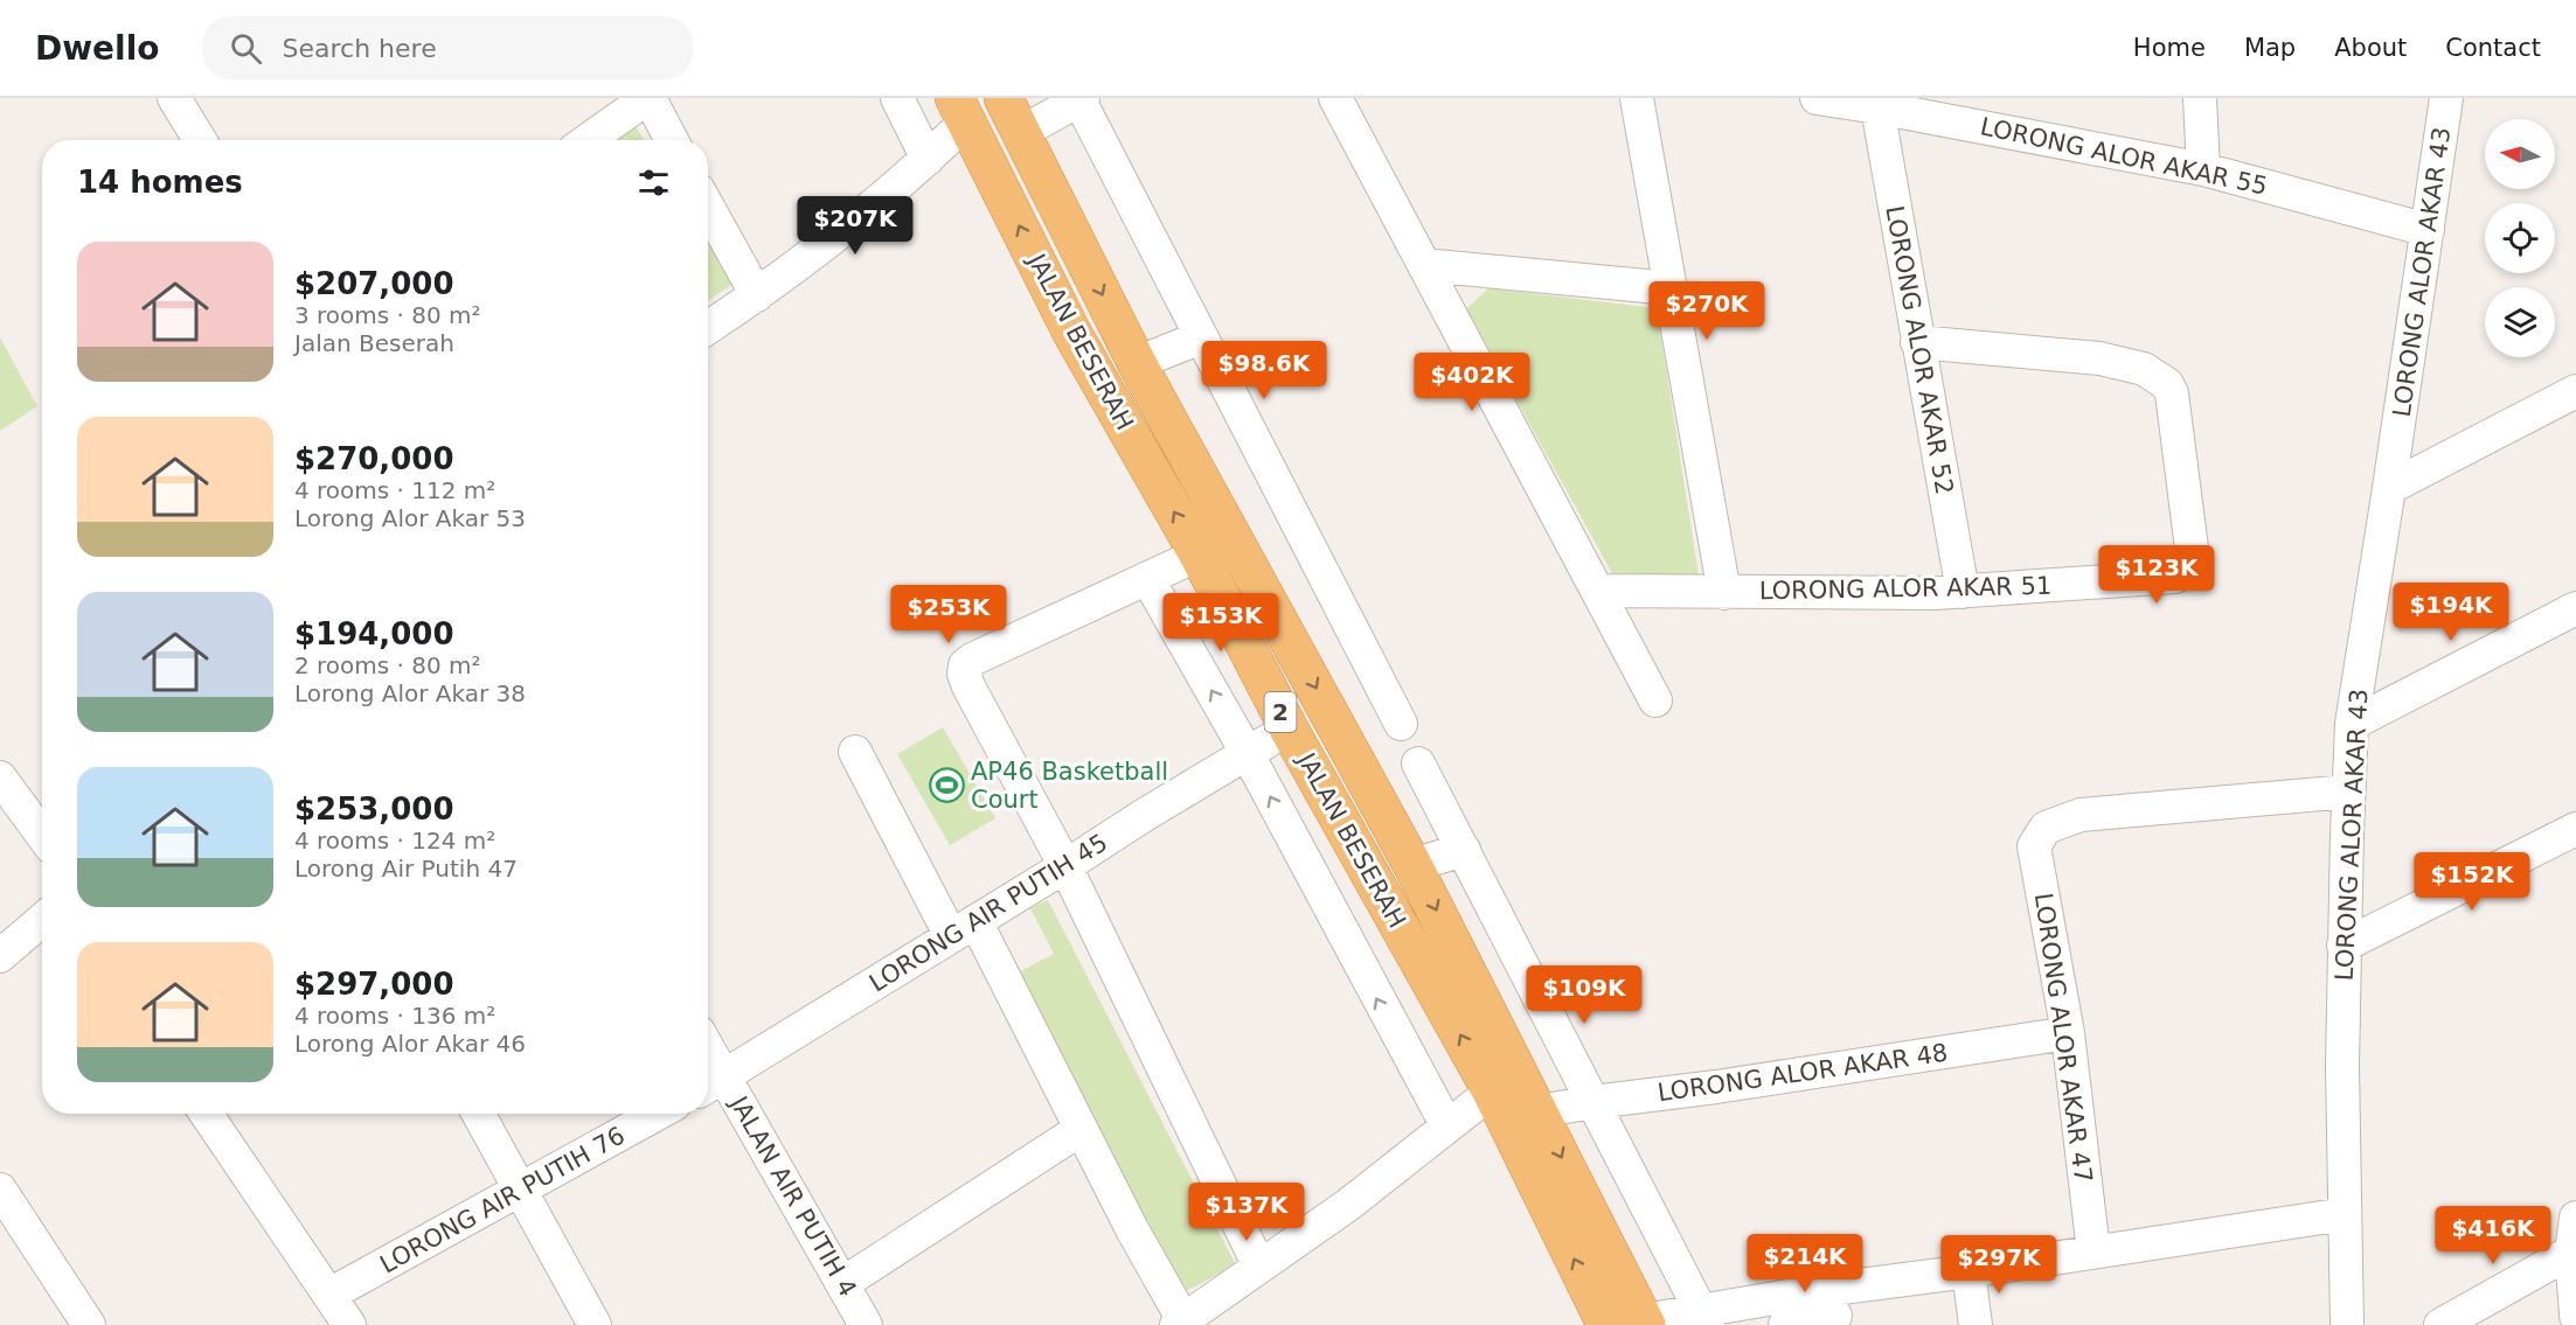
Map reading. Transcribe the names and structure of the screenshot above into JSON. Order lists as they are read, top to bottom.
{
  "streets": {
    "highway": ["JALAN BESERAH", "2"],
    "street": [
      "LORONG ALOR AKAR 55",
      "LORONG ALOR AKAR 43",
      "LORONG ALOR AKAR 52",
      "LORONG ALOR AKAR 51",
      "LORONG AIR PUTIH 45",
      "LORONG ALOR AKAR 47",
      "LORONG ALOR AKAR 48",
      "JALAN AIR PUTIH 4",
      "LORONG AIR PUTIH 76"
    ]
  },
  "crossings": [
    ["LORONG ALOR AKAR 55", "LORONG ALOR AKAR 43"],
    ["LORONG ALOR AKAR 55", "LORONG ALOR AKAR 52"],
    ["LORONG ALOR AKAR 43", "LORONG ALOR AKAR 47"],
    ["JALAN BESERAH", "LORONG AIR PUTIH 45"],
    ["JALAN BESERAH", "LORONG ALOR AKAR 48"],
    ["LORONG ALOR AKAR 52", "LORONG ALOR AKAR 51"],
    ["LORONG AIR PUTIH 45", "JALAN AIR PUTIH 4"],
    ["LORONG ALOR AKAR 47", "LORONG ALOR AKAR 48"]
  ],
  "places": {
    "sports": ["AP46 Basketball Court"]
  },
  "north": "left",
  "page": {
    "header": "Dwello",
    "search": "Search here",
    "nav": [
      "Home",
      "Map",
      "About",
      "Contact"
    ],
    "heading": "14 homes",
    "price": [
      "$207K",
      "$270K",
      "$98.6K",
      "$402K",
      "$123K",
      "$194K",
      "$253K",
      "$153K",
      "$152K",
      "$109K",
      "$137K",
      "$416K",
      "$214K",
      "$297K"
    ],
    "list": [
      {
        "name": "$207,000",
        "note": "3 rooms · 80 m² · Jalan Beserah"
      },
      {
        "name": "$270,000",
        "note": "4 rooms · 112 m² · Lorong Alor Akar 53"
      },
      {
        "name": "$194,000",
        "note": "2 rooms · 80 m² · Lorong Alor Akar 38"
      },
      {
        "name": "$253,000",
        "note": "4 rooms · 124 m² · Lorong Air Putih 47"
      },
      {
        "name": "$297,000",
        "note": "4 rooms · 136 m² · Lorong Alor Akar 46"
      }
    ]
  }
}
